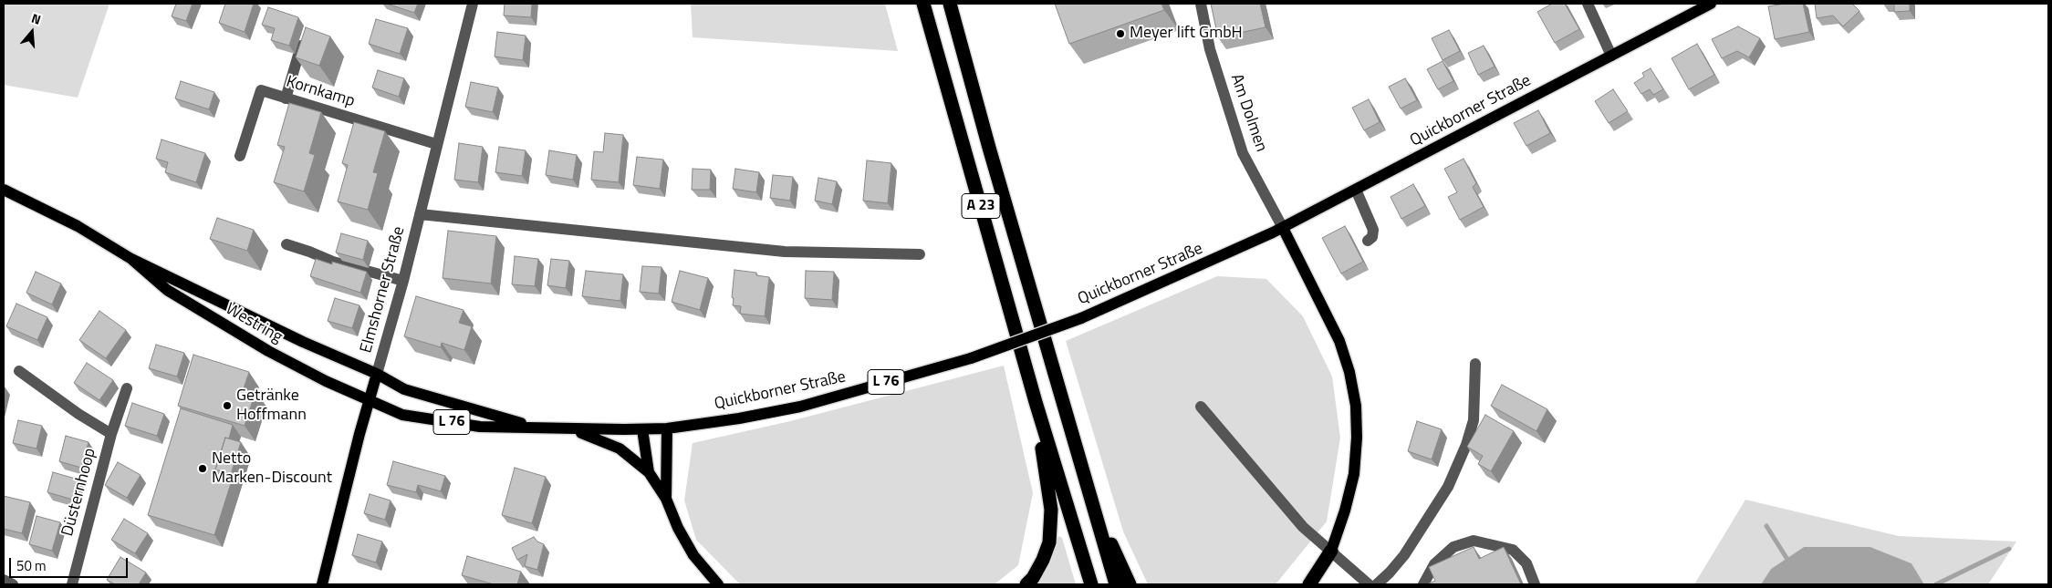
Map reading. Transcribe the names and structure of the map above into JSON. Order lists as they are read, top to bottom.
{
  "streets": {
    "highway": ["A 23"],
    "main road": [
      "Quickborner Straße",
      "Elmshorner Straße",
      "Westring",
      "L 76"
    ],
    "street": ["Kornkamp", "Am Dolmen", "Düsternhoop"]
  },
  "crossings": [
    ["Kornkamp", "Elmshorner Straße"],
    ["Quickborner Straße", "Am Dolmen"],
    ["Quickborner Straße", "Elmshorner Straße"],
    ["Quickborner Straße", "Westring"],
    ["Elmshorner Straße", "Westring"]
  ],
  "places": ["Meyer lift GmbH", "Getränke Hoffmann", "Netto Marken-Discount"],
  "scale_bar": "50 m",
  "north": "top"
}
